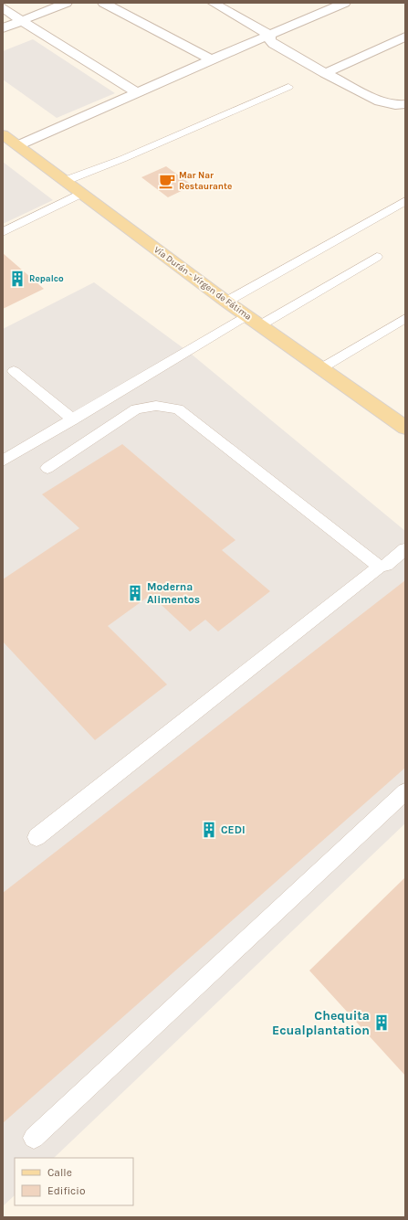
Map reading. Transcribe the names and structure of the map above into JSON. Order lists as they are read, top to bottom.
{
  "streets": {
    "main road": ["Vía Durán - Vírgen de Fátima"]
  },
  "places": {
    "cafe": ["Mar Nar Restaurante"],
    "building": [
      "Repalco",
      "Moderna Alimentos",
      "CEDI",
      "Chequita Ecualplantation"
    ]
  },
  "legend": ["Calle", "Edificio"]
}
